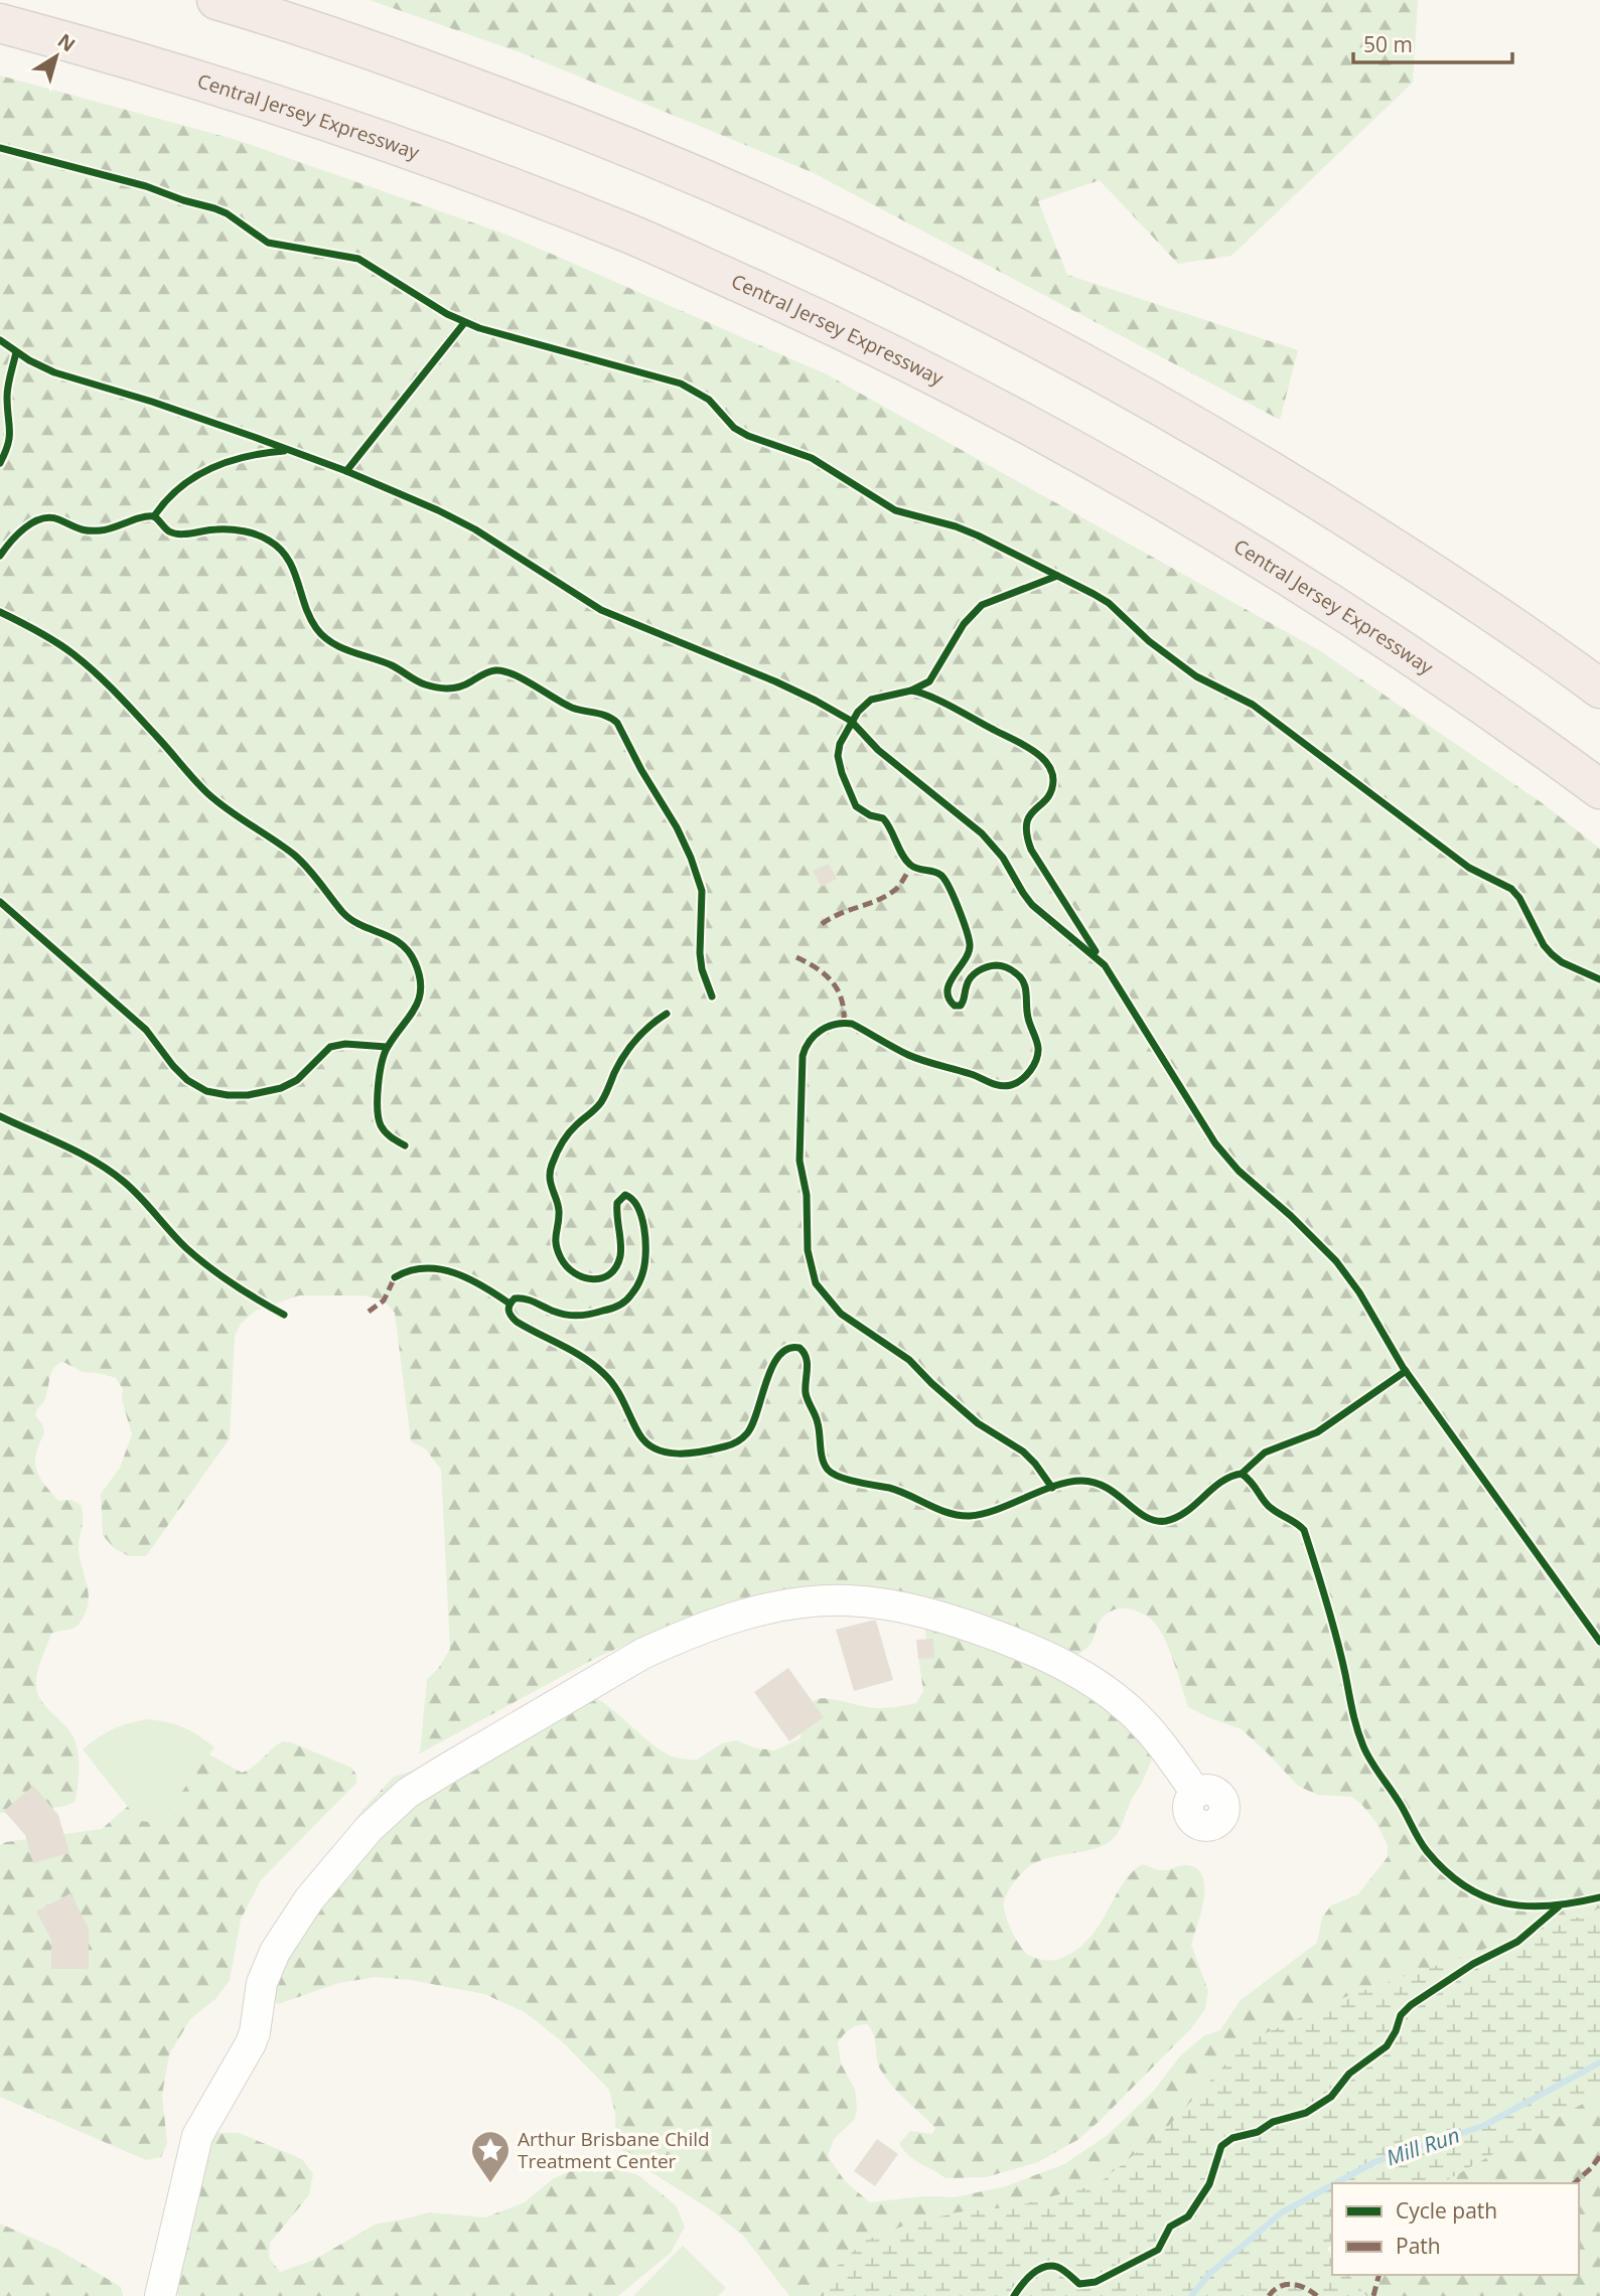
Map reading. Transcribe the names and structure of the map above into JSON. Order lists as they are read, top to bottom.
{
  "streets": {
    "highway": ["Central Jersey Expressway"]
  },
  "water": ["Mill Run"],
  "places": {
    "place": ["Arthur Brisbane Child Treatment Center"]
  },
  "legend": ["Cycle path", "Path"],
  "scale_bar": "50 m",
  "north": "top right"
}
